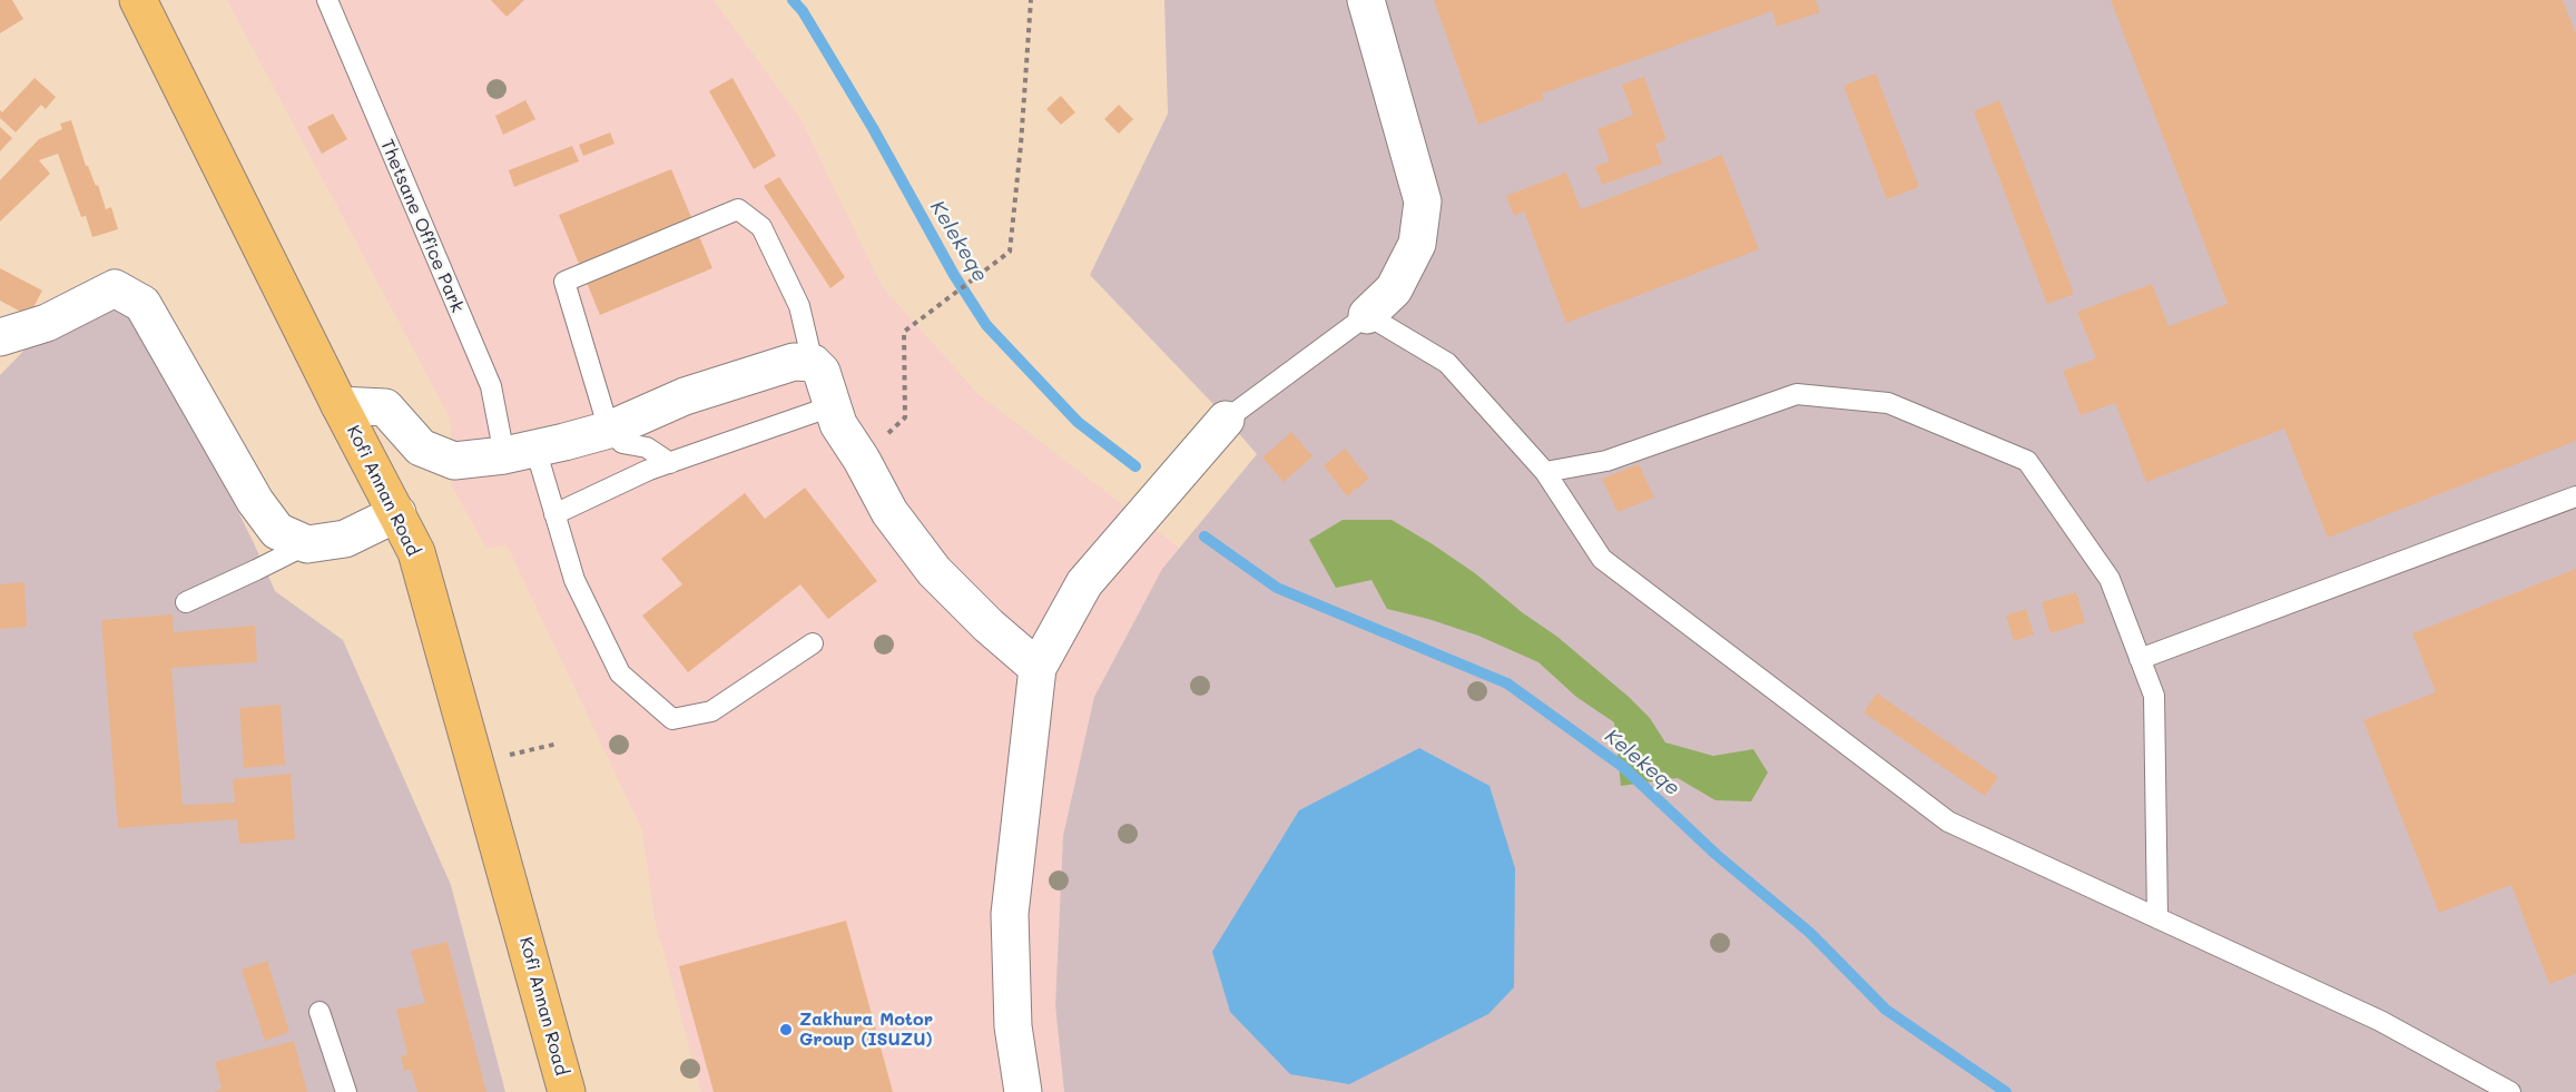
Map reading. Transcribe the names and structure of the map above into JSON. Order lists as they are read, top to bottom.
{
  "streets": {
    "main road": ["Kofi Annan Road"],
    "lane": ["Thetsane Office Park"]
  },
  "water": ["Kelekeqe"],
  "places": ["Zakhura Motor Group (ISUZU)"]
}
